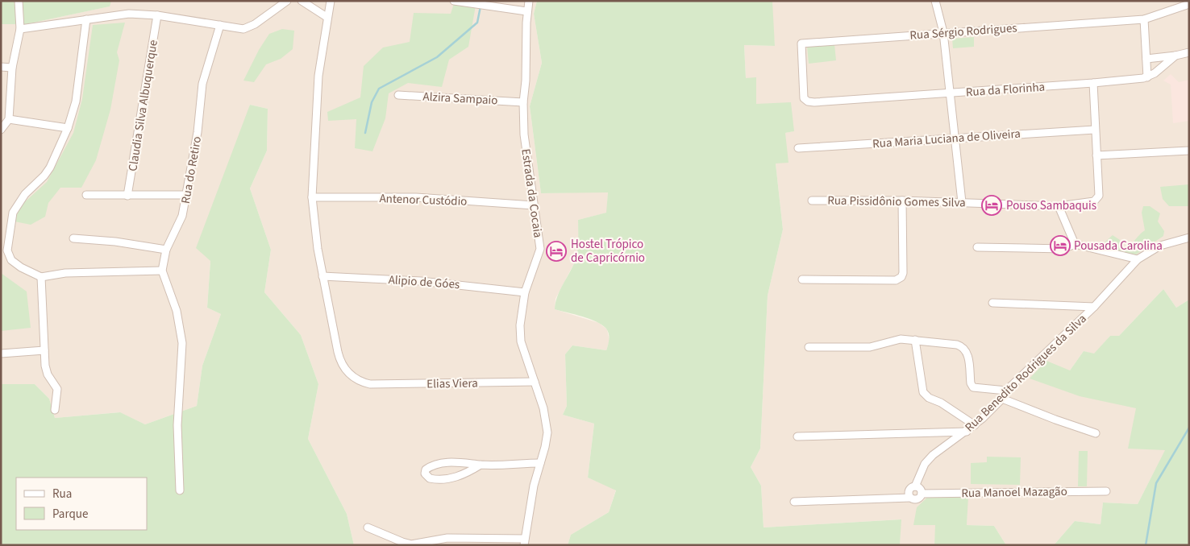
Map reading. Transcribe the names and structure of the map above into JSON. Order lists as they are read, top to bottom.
{
  "streets": {
    "street": [
      "Rua Sérgio Rodrigues",
      "Rua da Florinha",
      "Alzira Sampaio",
      "Claudia Silva Albuquerque",
      "Rua Maria Luciana de Oliveira",
      "Rua do Retiro",
      "Estrada da Cocaia",
      "Antenor Custódio",
      "Rua Pissidônio Gomes Silva",
      "Alipio de Góes",
      "Rua Benedito Rodrigues da Silva",
      "Rua Manoel Mazagão"
    ]
  },
  "crossings": [
    ["Rua Sérgio Rodrigues", "Rua da Florinha"],
    ["Alzira Sampaio", "Estrada da Cocaia"],
    ["Estrada da Cocaia", "Antenor Custódio"],
    ["Estrada da Cocaia", "Alipio de Góes"],
    ["Rua Benedito Rodrigues da Silva", "Rua Manoel Mazagão"]
  ],
  "places": {
    "hotel": ["Pouso Sambaquis", "Pousada Carolina", "Hostel Trópico de Capricórnio"]
  },
  "legend": ["Rua", "Parque"]
}
